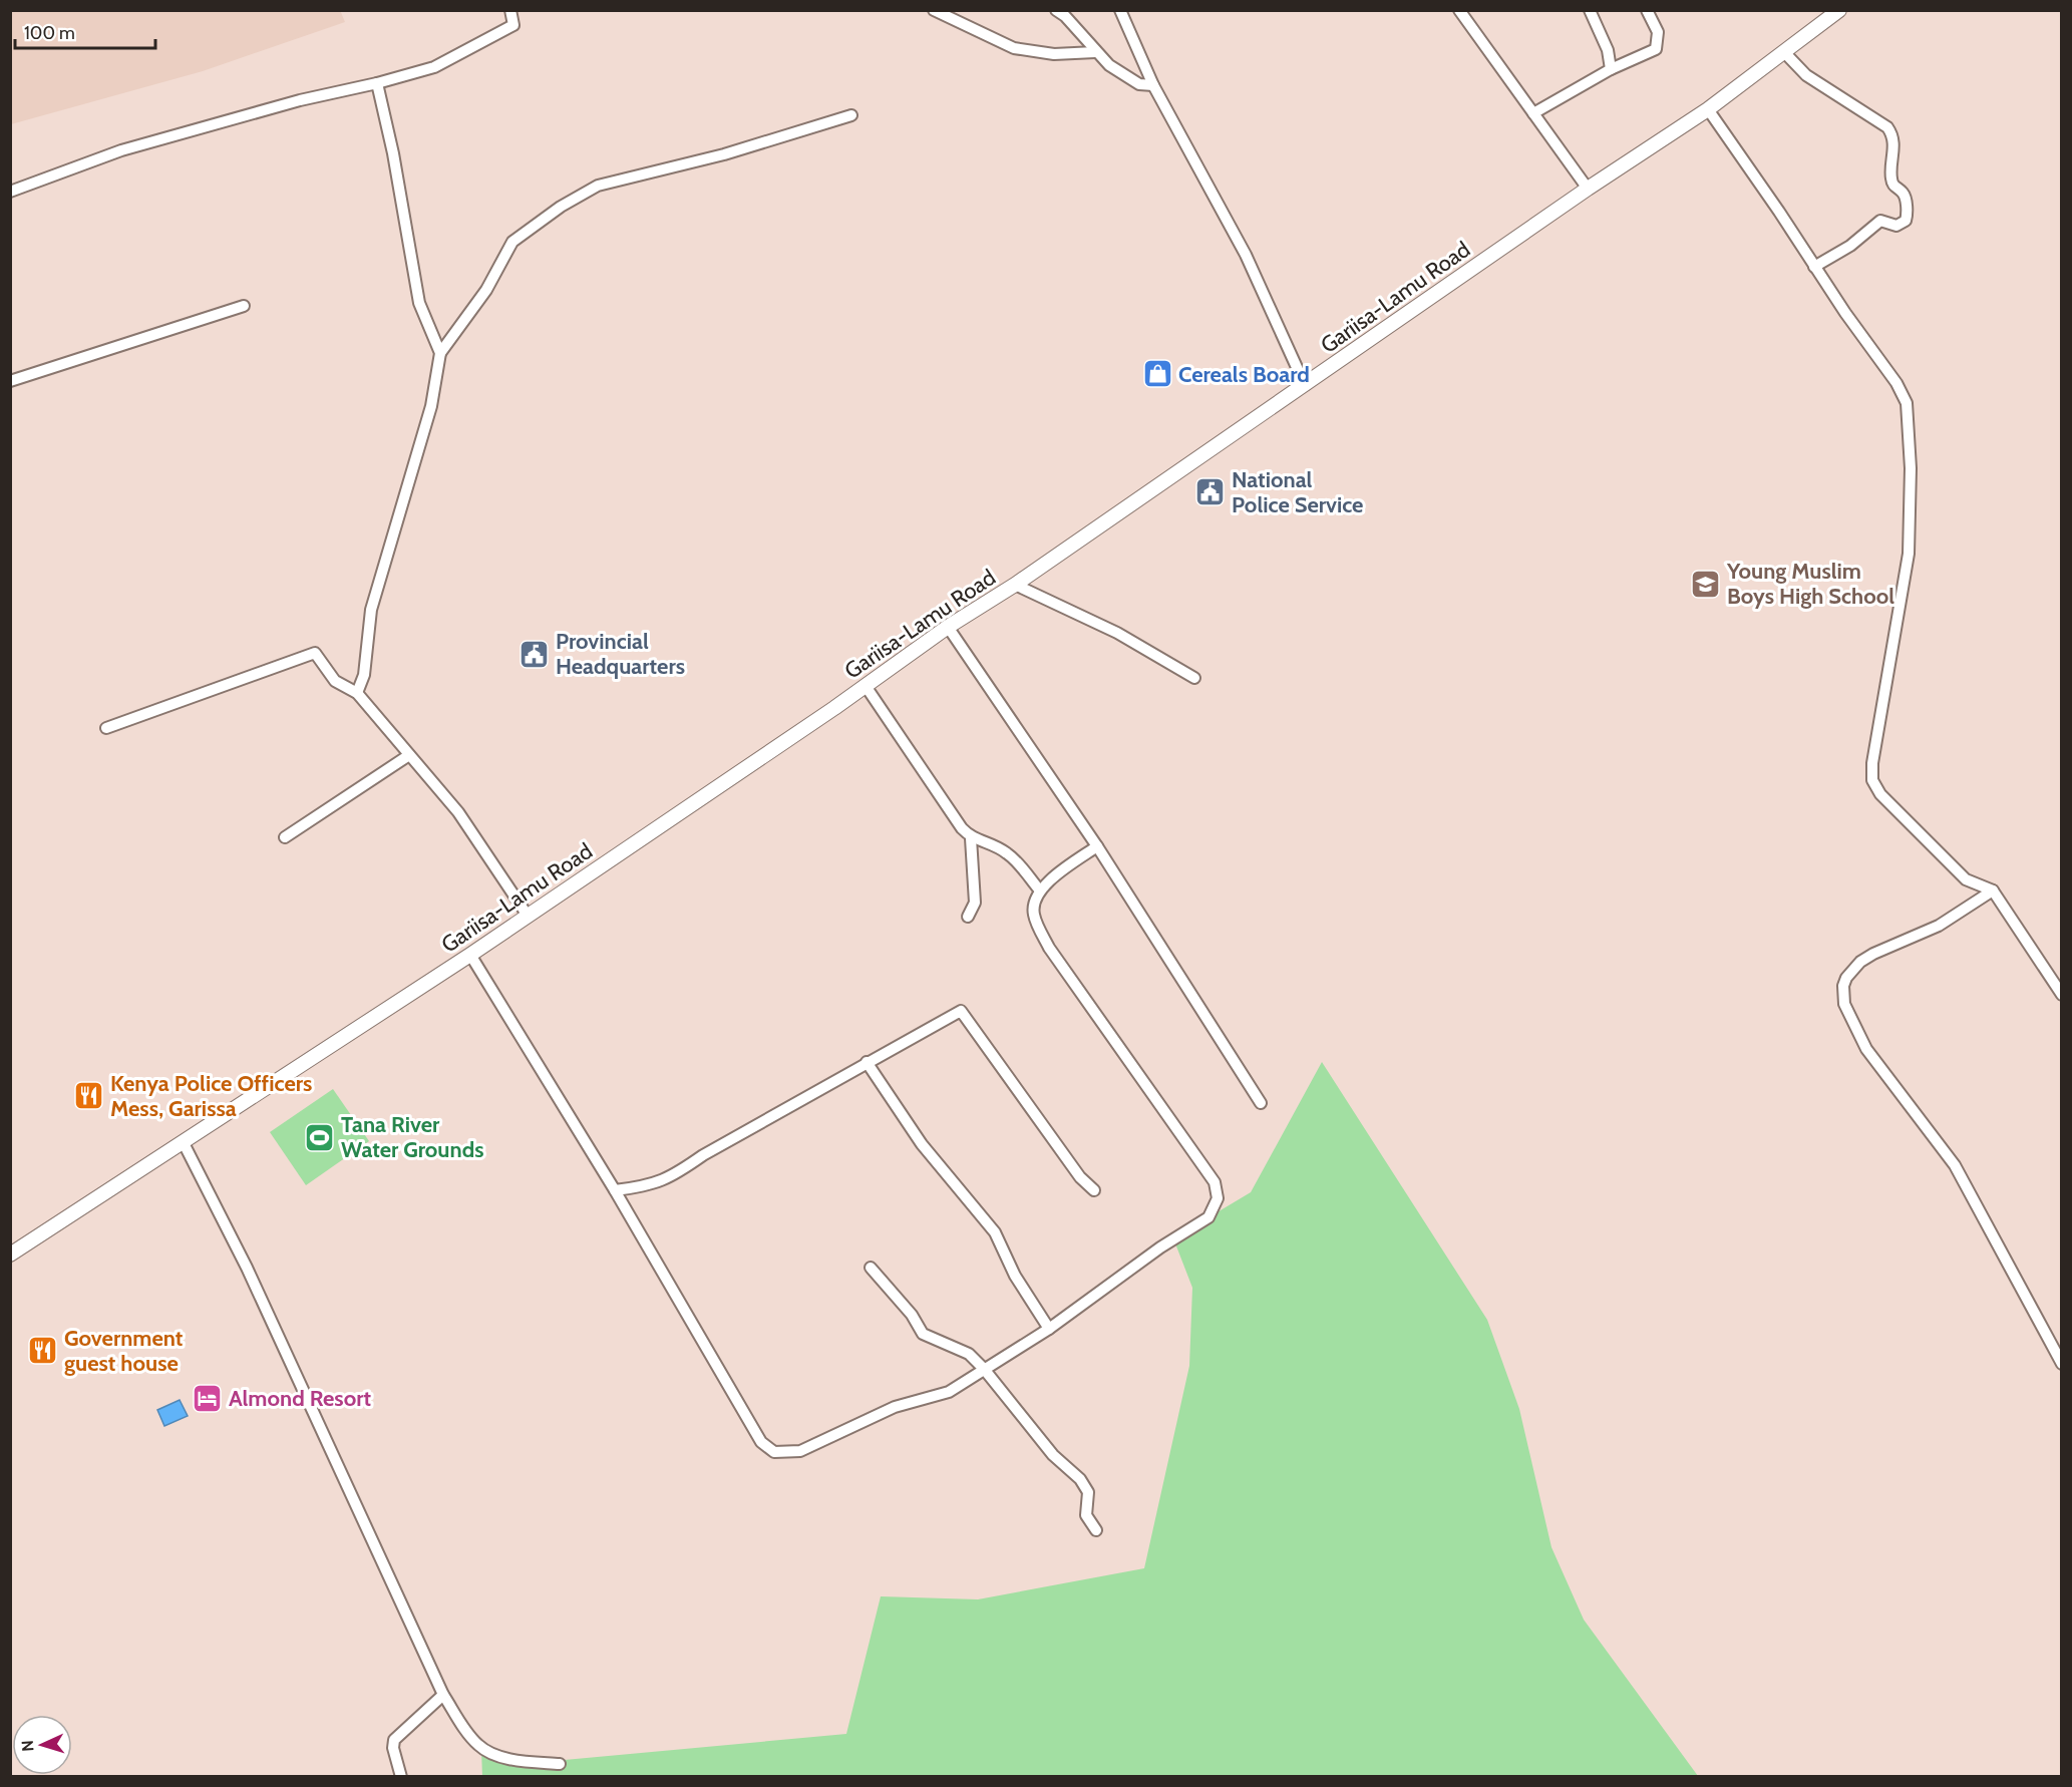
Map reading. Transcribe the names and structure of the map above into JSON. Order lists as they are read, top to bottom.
{
  "streets": {
    "street": ["Gariisa-Lamu Road"]
  },
  "places": {
    "shop": ["Cereals Board"],
    "public building": ["National Police Service", "Provincial Headquarters"],
    "school or university": ["Young Muslim Boys High School"],
    "restaurant": ["Kenya Police Officers Mess, Garissa", "Government guest house"],
    "sports": ["Tana River Water Grounds"],
    "hotel": ["Almond Resort"]
  },
  "scale_bar": "100 m",
  "north": "left"
}
